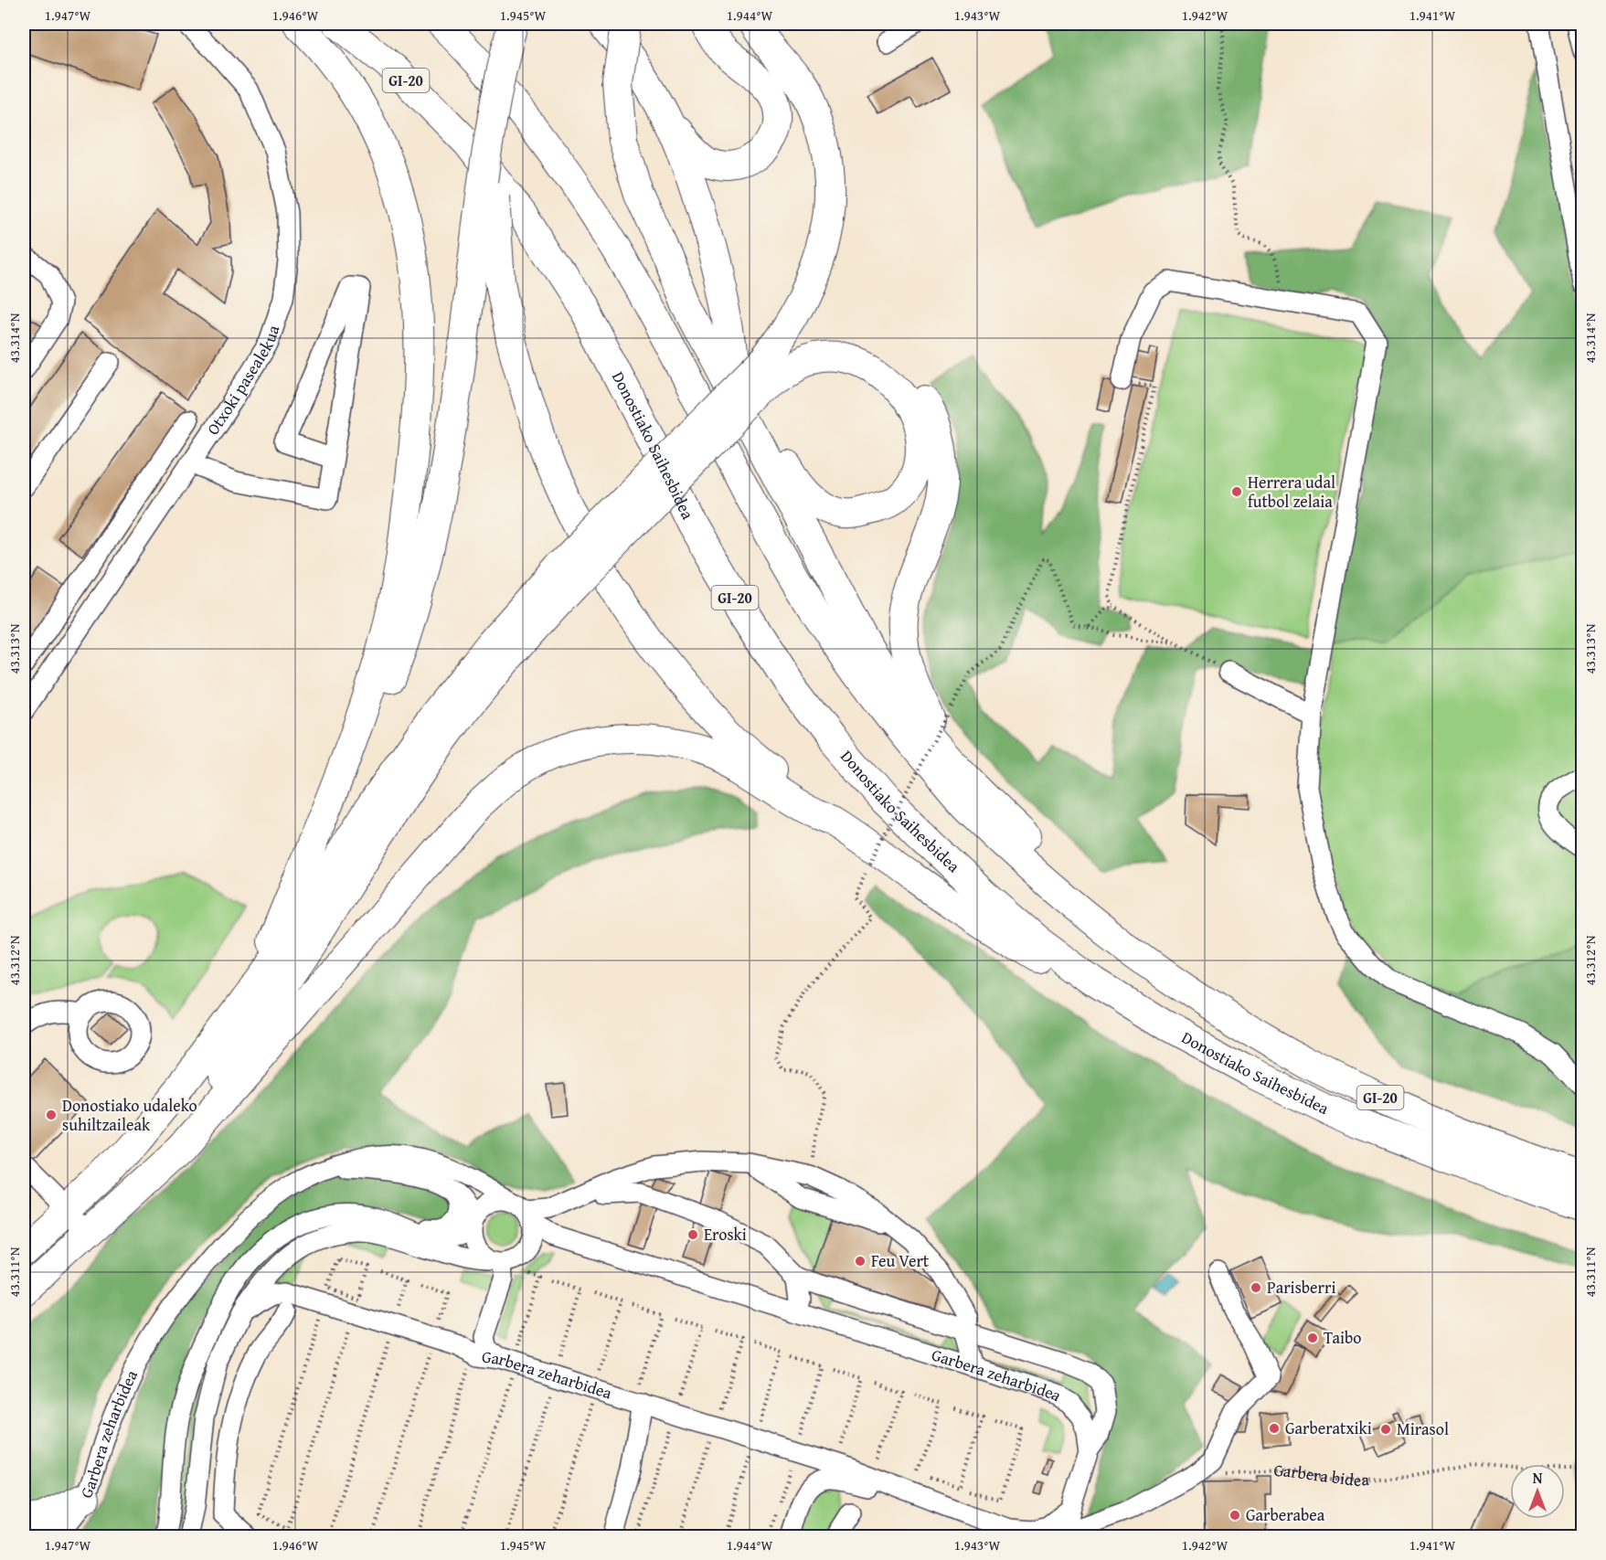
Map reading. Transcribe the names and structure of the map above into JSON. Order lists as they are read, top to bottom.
{
  "streets": {
    "highway": ["GI-20", "Donostiako Saihesbidea"],
    "street": ["Otxoki pasealekua", "Garbera zeharbidea"],
    "path": ["Garbera bidea"]
  },
  "places": [
    "Herrera udal futbol zelaia",
    "Donostiako udaleko suhiltzaileak",
    "Eroski",
    "Feu Vert",
    "Parisberri",
    "Taibo",
    "Garberatxiki",
    "Mirasol",
    "Garberabea"
  ],
  "north": "top",
  "coordinates": [
    "1.947°W",
    "1.946°W",
    "1.945°W",
    "1.944°W",
    "1.943°W",
    "1.942°W",
    "1.941°W",
    "43.314°N",
    "43.313°N",
    "43.312°N",
    "43.311°N"
  ]
}
